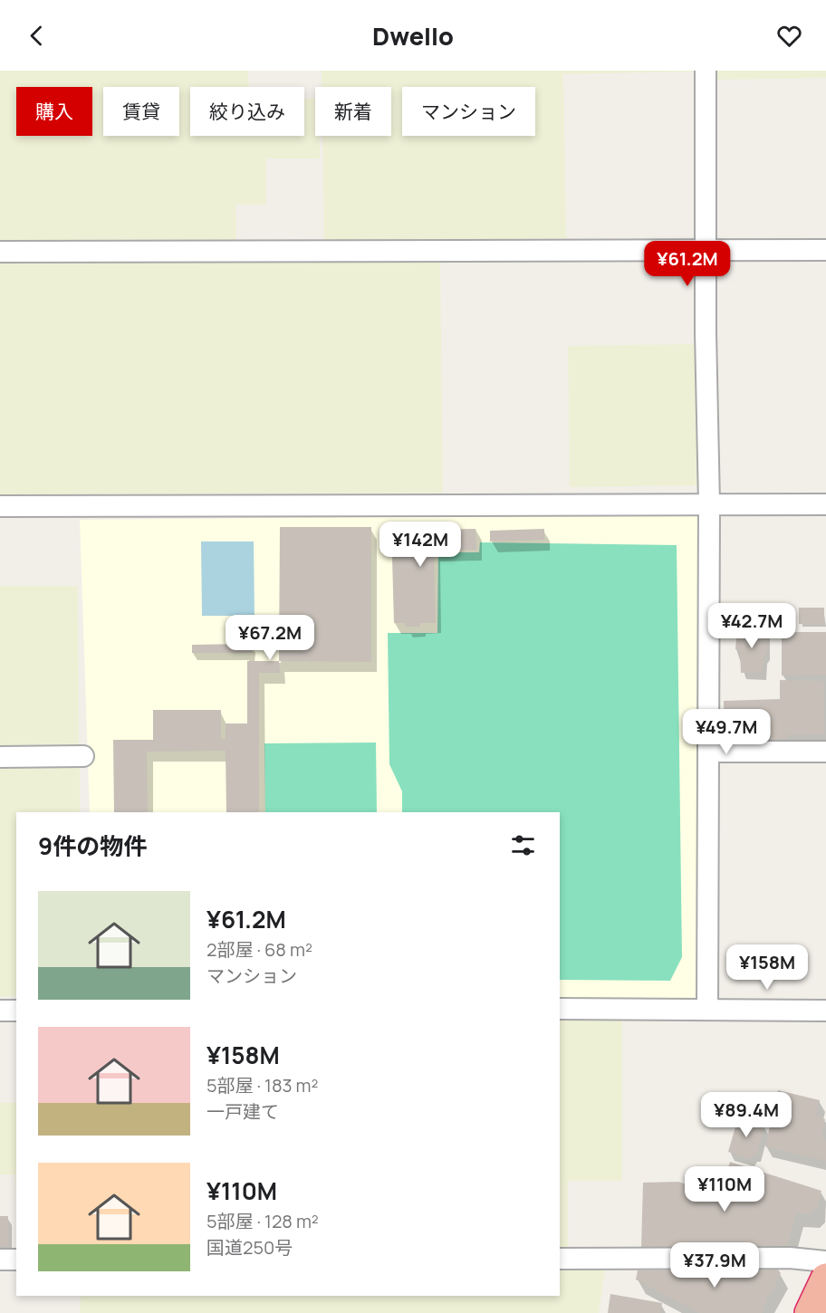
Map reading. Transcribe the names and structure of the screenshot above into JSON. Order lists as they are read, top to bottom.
{
  "page": {
    "header": "Dwello",
    "chip": [
      "購入",
      "賃貸",
      "絞り込み",
      "新着",
      "マンション"
    ],
    "price": [
      "¥61.2M",
      "¥142M",
      "¥42.7M",
      "¥67.2M",
      "¥49.7M",
      "¥158M",
      "¥89.4M",
      "¥110M",
      "¥37.9M"
    ],
    "heading": "9件の物件",
    "list": [
      {
        "name": "¥61.2M",
        "note": "2部屋 · 68 m² · マンション"
      },
      {
        "name": "¥158M",
        "note": "5部屋 · 183 m² · 一戸建て"
      },
      {
        "name": "¥110M",
        "note": "5部屋 · 128 m² · 国道250号"
      }
    ]
  }
}
